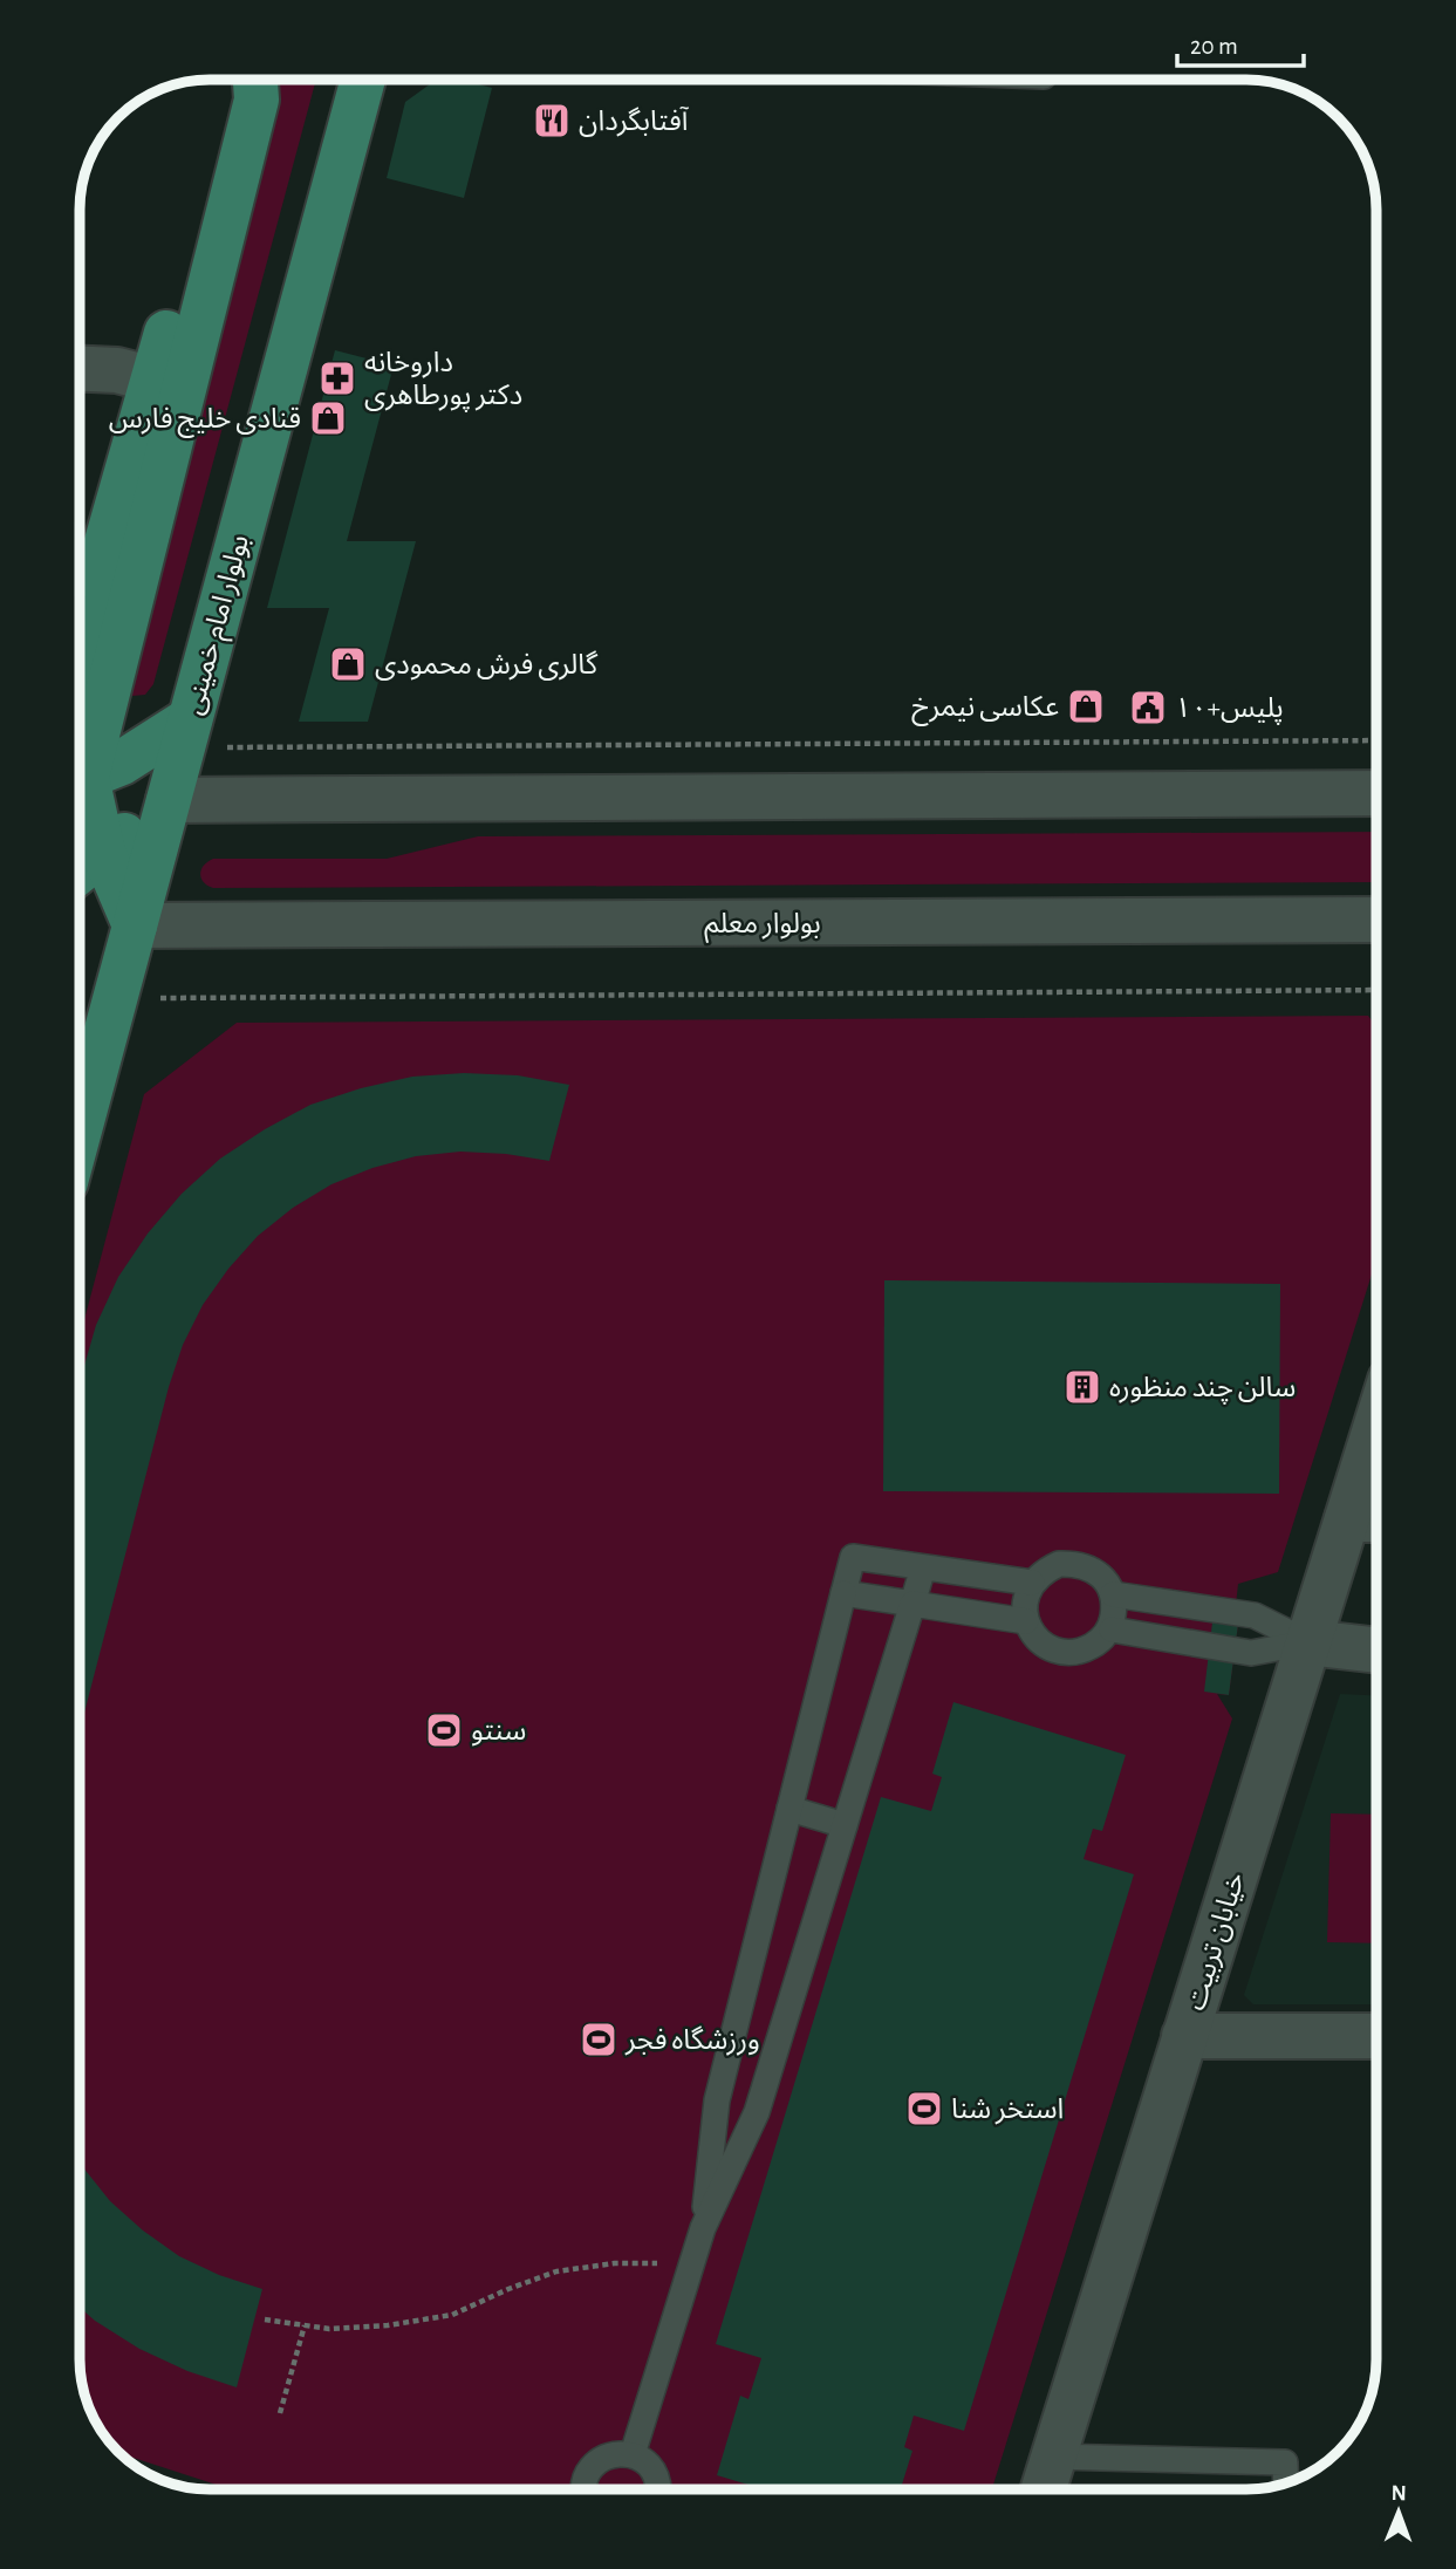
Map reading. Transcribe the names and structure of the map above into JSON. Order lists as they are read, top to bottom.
{
  "streets": {
    "main road": ["بولوار امام خمینی", "بولوار معلم", "خیابان تربیت"]
  },
  "crossings": [
    ["بولوار امام خمینی", "بولوار معلم"]
  ],
  "places": {
    "restaurant": ["آفتابگردان"],
    "pharmacy": ["داروخانه دکتر پورطاهری"],
    "shop": ["قنادی خلیج فارس", "گالری فرش محمودی", "عکاسی نیمرخ"],
    "public building": ["پلیس+۱۰"],
    "building": ["سالن چند منظوره"],
    "sports": ["سنتو", "ورزشگاه فجر", "استخر شنا"]
  },
  "scale_bar": "20 m",
  "north": "top"
}
